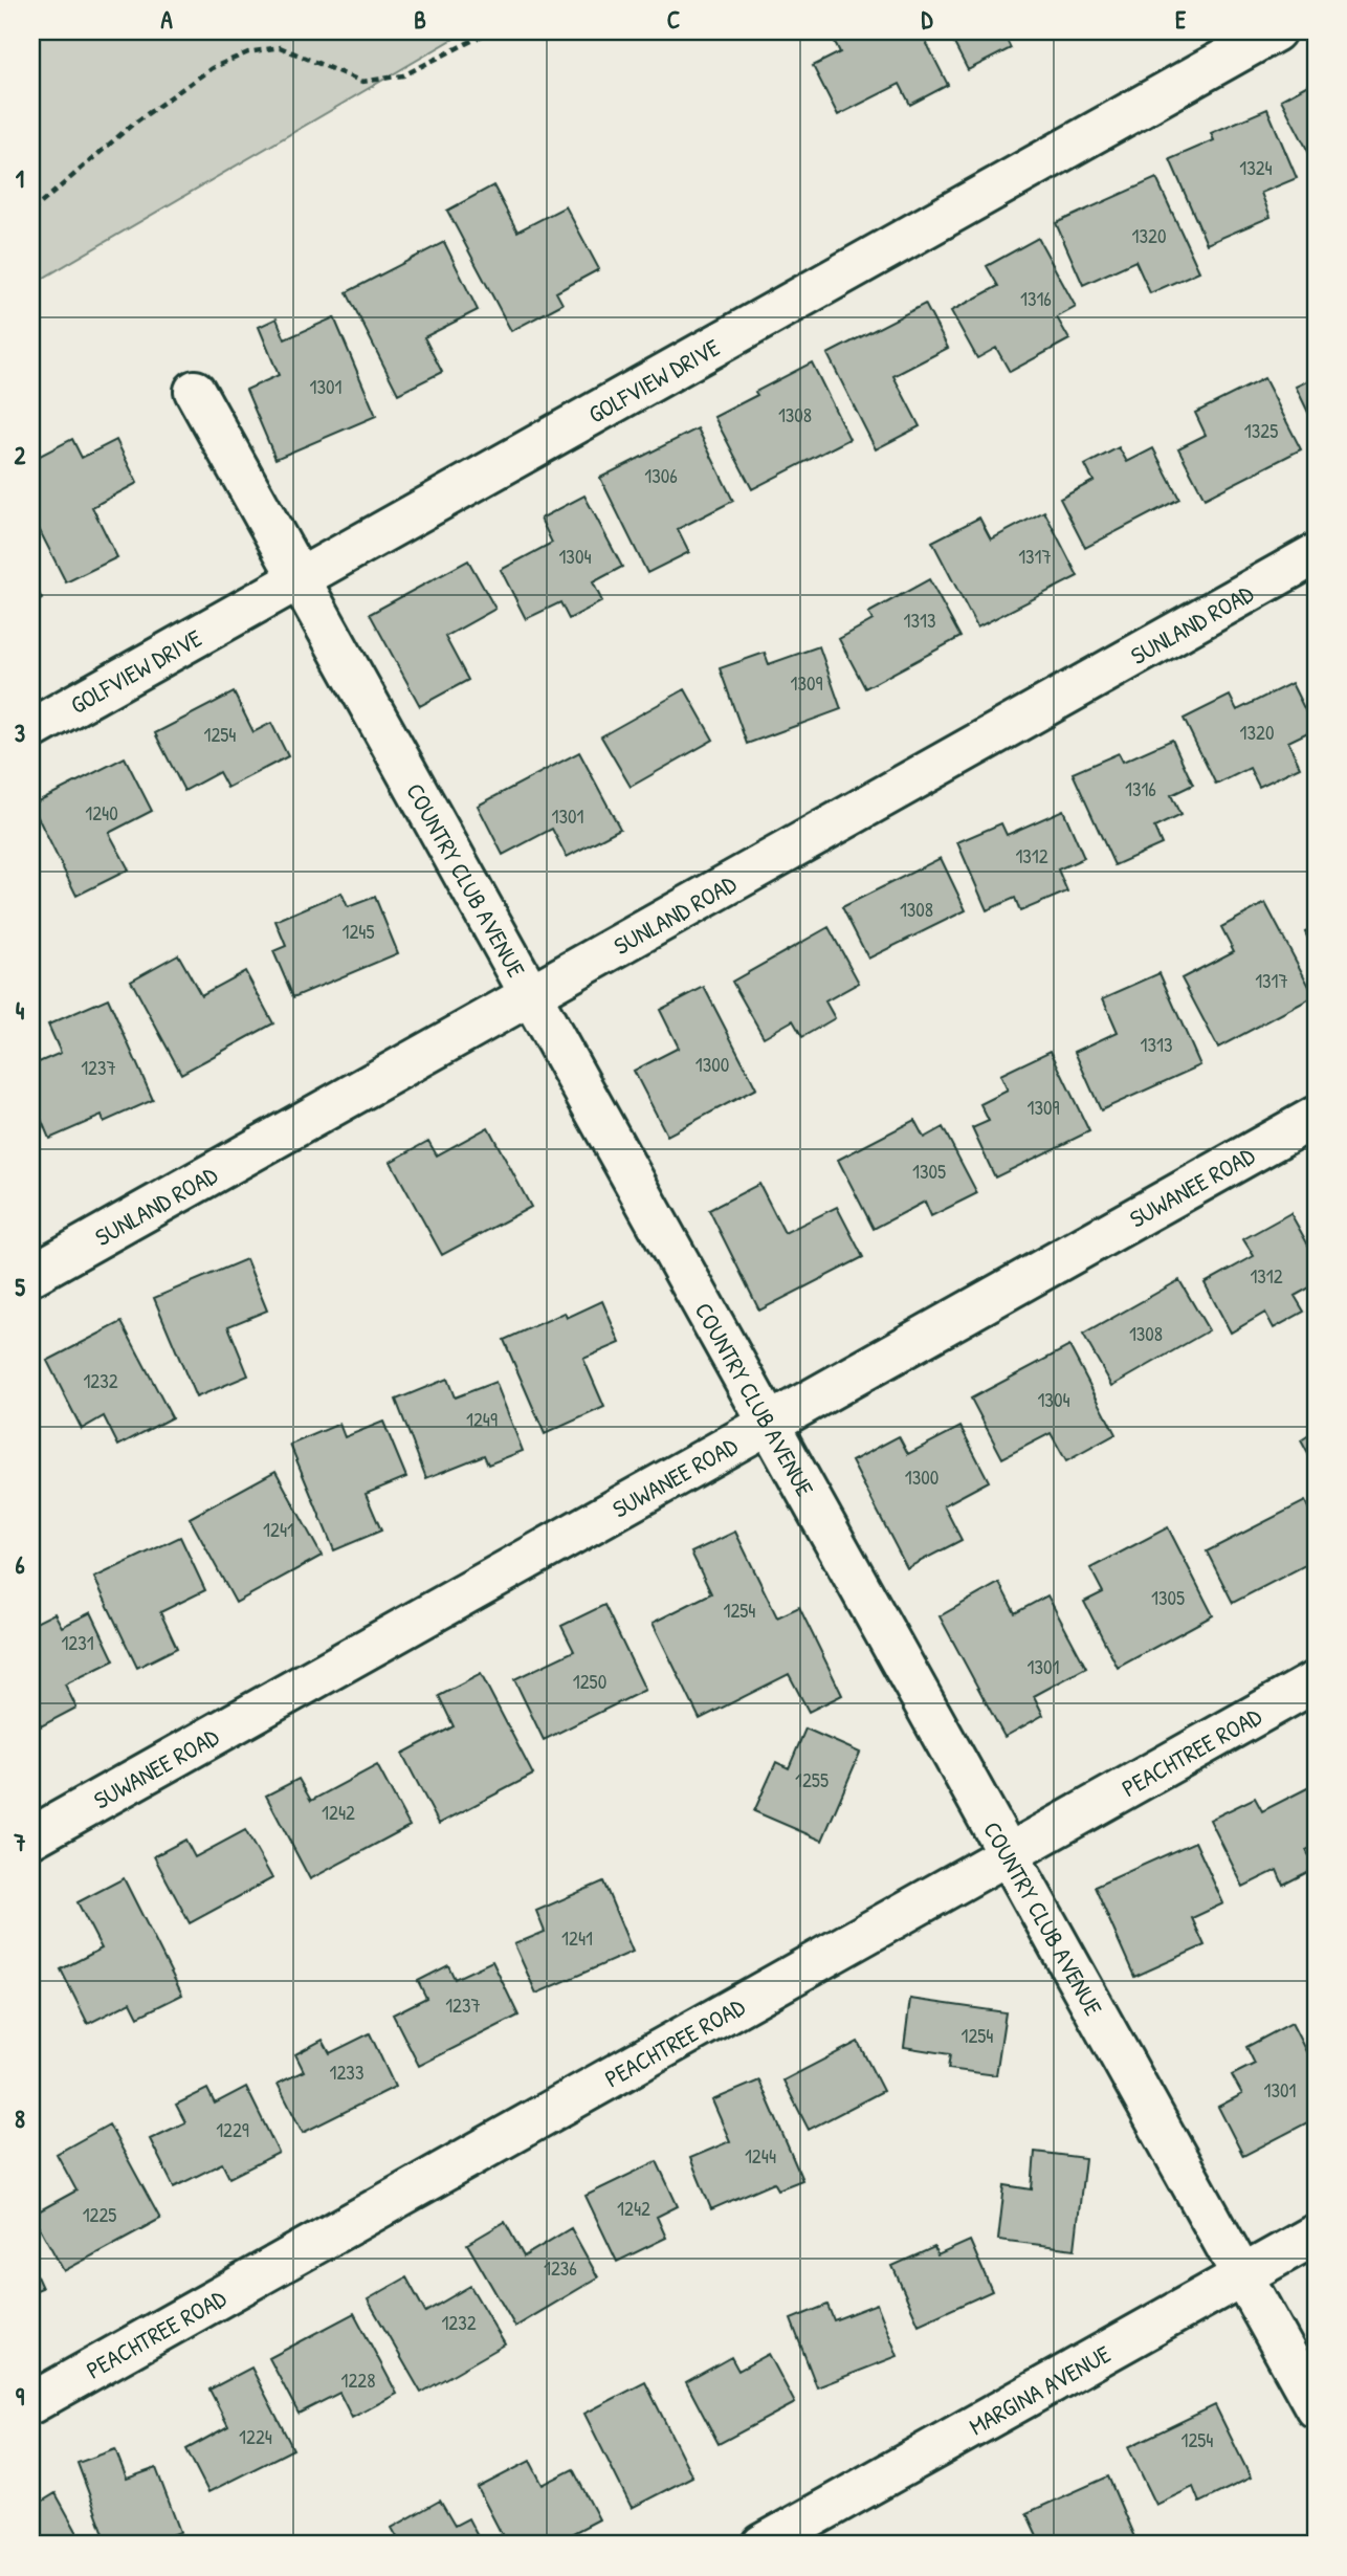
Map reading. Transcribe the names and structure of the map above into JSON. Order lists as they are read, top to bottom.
{
  "streets": {
    "street": [
      "GOLFVIEW DRIVE",
      "SUNLAND ROAD",
      "COUNTRY CLUB AVENUE",
      "SUWANEE ROAD",
      "PEACHTREE ROAD",
      "MARGINA AVENUE"
    ]
  },
  "crossings": [
    ["GOLFVIEW DRIVE", "COUNTRY CLUB AVENUE"],
    ["SUNLAND ROAD", "COUNTRY CLUB AVENUE"],
    ["COUNTRY CLUB AVENUE", "SUWANEE ROAD"],
    ["COUNTRY CLUB AVENUE", "PEACHTREE ROAD"],
    ["COUNTRY CLUB AVENUE", "MARGINA AVENUE"]
  ],
  "house_numbers": [
    "1324",
    "1320",
    "1316",
    "1301",
    "1308",
    "1325",
    "1306",
    "1304",
    "1317",
    "1313",
    "1309",
    "1320",
    "1254",
    "1316",
    "1240",
    "1301",
    "1312",
    "1308",
    "1245",
    "1317",
    "1313",
    "1300",
    "1237",
    "1309",
    "1305",
    "1312",
    "1308",
    "1232",
    "1304",
    "1249",
    "1300",
    "1241",
    "1305",
    "1254",
    "1231",
    "1301",
    "1250",
    "1255",
    "1242",
    "1241",
    "1237",
    "1254",
    "1233",
    "1301",
    "1229",
    "1244",
    "1242",
    "1225",
    "1236",
    "1232",
    "1228",
    "1224",
    "1254"
  ],
  "grid": {
    "columns": [
      "A",
      "B",
      "C",
      "D",
      "E"
    ],
    "rows": [
      "1",
      "2",
      "3",
      "4",
      "5",
      "6",
      "7",
      "8",
      "9"
    ]
  }
}
